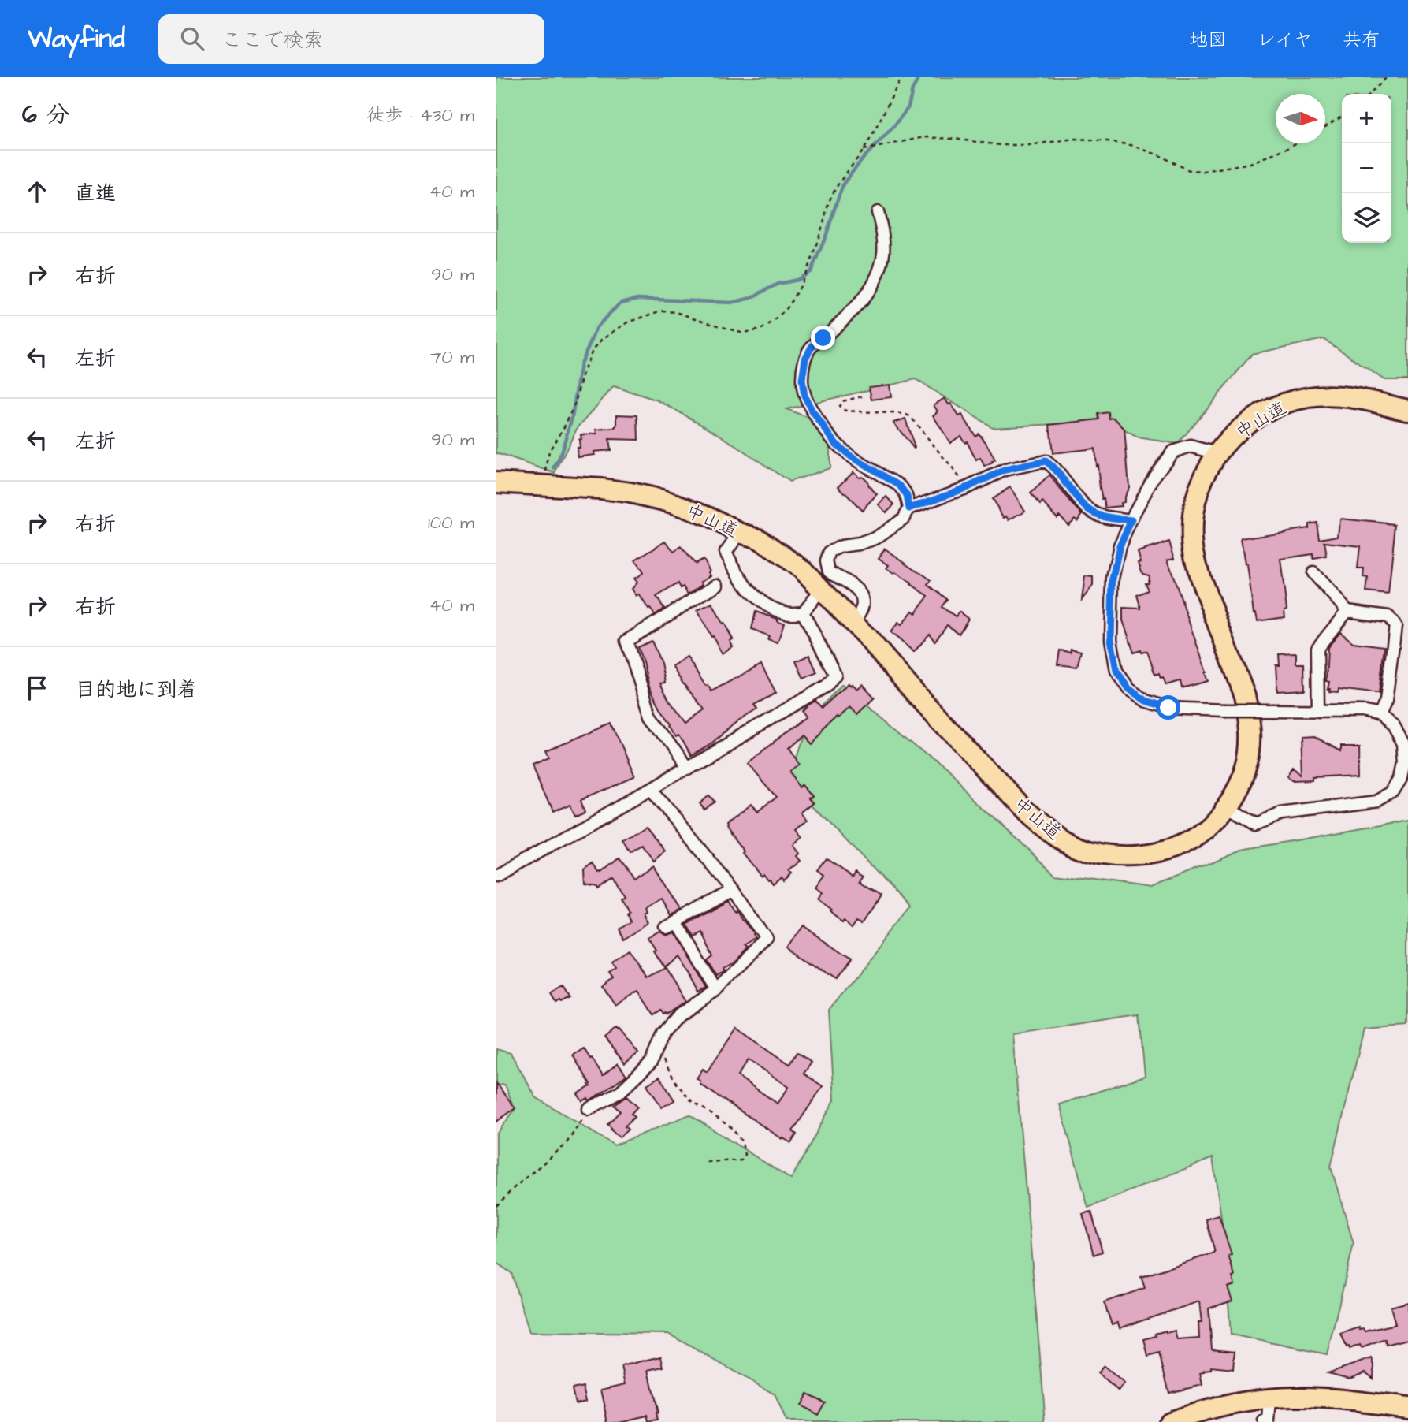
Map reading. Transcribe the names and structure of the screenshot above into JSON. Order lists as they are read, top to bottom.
{
  "streets": {
    "highway": ["中山道"]
  },
  "north": "right",
  "page": {
    "header": "Wayfind",
    "search": "ここで検索",
    "nav": ["地図", "レイヤ", "共有"],
    "heading": ["6 分", "徒歩 · 430 m"],
    "map_buttons": ["+", "−"],
    "list": [
      ["直進", "40 m"],
      ["右折", "90 m"],
      ["左折", "70 m"],
      ["左折", "90 m"],
      ["右折", "100 m"],
      ["右折", "40 m"],
      "目的地に到着"
    ]
  }
}
